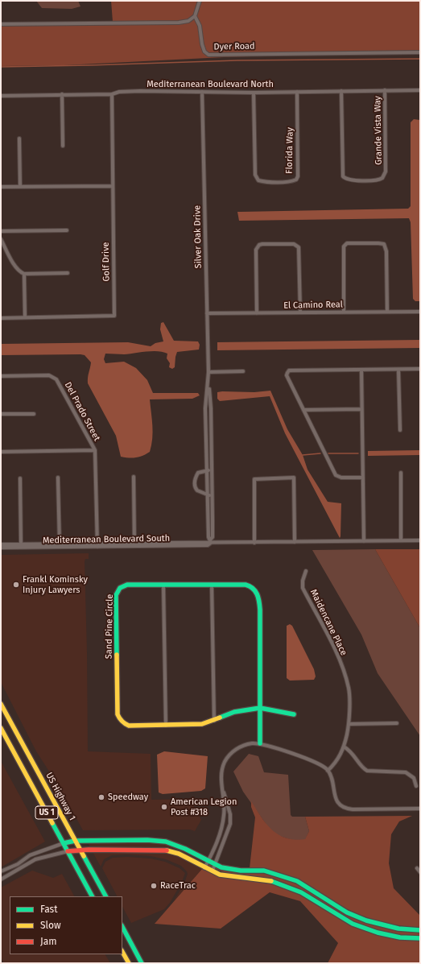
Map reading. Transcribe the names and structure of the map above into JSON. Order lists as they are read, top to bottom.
{
  "streets": {
    "street": [
      "Dyer Road",
      "Mediterranean Boulevard North",
      "Grande Vista Way",
      "Florida Way",
      "Silver Oak Drive",
      "Golf Drive",
      "El Camino Real",
      "Del Prado Street",
      "Mediterranean Boulevard South",
      "Maidencane Place",
      "Sand Pine Circle",
      "US Highway 1",
      "US 1"
    ]
  },
  "crossings": [
    ["Mediterranean Boulevard North", "Grande Vista Way"],
    ["Mediterranean Boulevard North", "Florida Way"],
    ["Mediterranean Boulevard North", "Silver Oak Drive"],
    ["Mediterranean Boulevard North", "Golf Drive"],
    ["Silver Oak Drive", "El Camino Real"],
    ["Silver Oak Drive", "Mediterranean Boulevard South"],
    ["Del Prado Street", "Mediterranean Boulevard South"]
  ],
  "places": [
    "Frankl Kominsky Injury Lawyers",
    "Speedway",
    "American Legion Post #318",
    "RaceTrac"
  ],
  "legend": ["Fast", "Slow", "Jam"]
}
